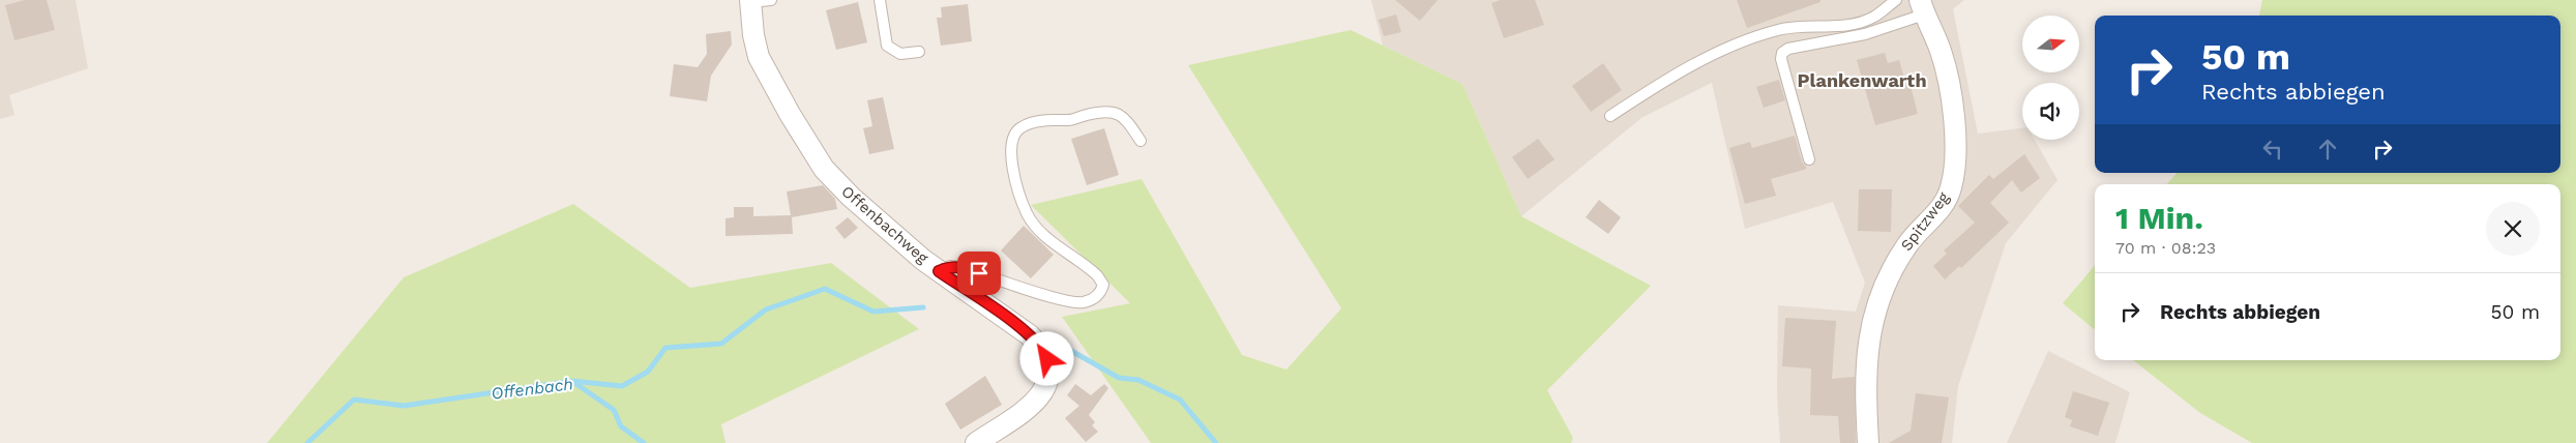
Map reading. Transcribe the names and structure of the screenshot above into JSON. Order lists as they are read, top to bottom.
{
  "streets": {
    "street": ["Spitzweg", "Offenbachweg"]
  },
  "districts": ["Plankenwarth"],
  "water": ["Offenbach"],
  "north": "right",
  "page": {
    "turn": ["50 m", "Rechts abbiegen"],
    "heading": ["1 Min.", "70 m · 08:23"],
    "list": [
      {
        "name": "Rechts abbiegen",
        "value": "50 m"
      }
    ]
  }
}
